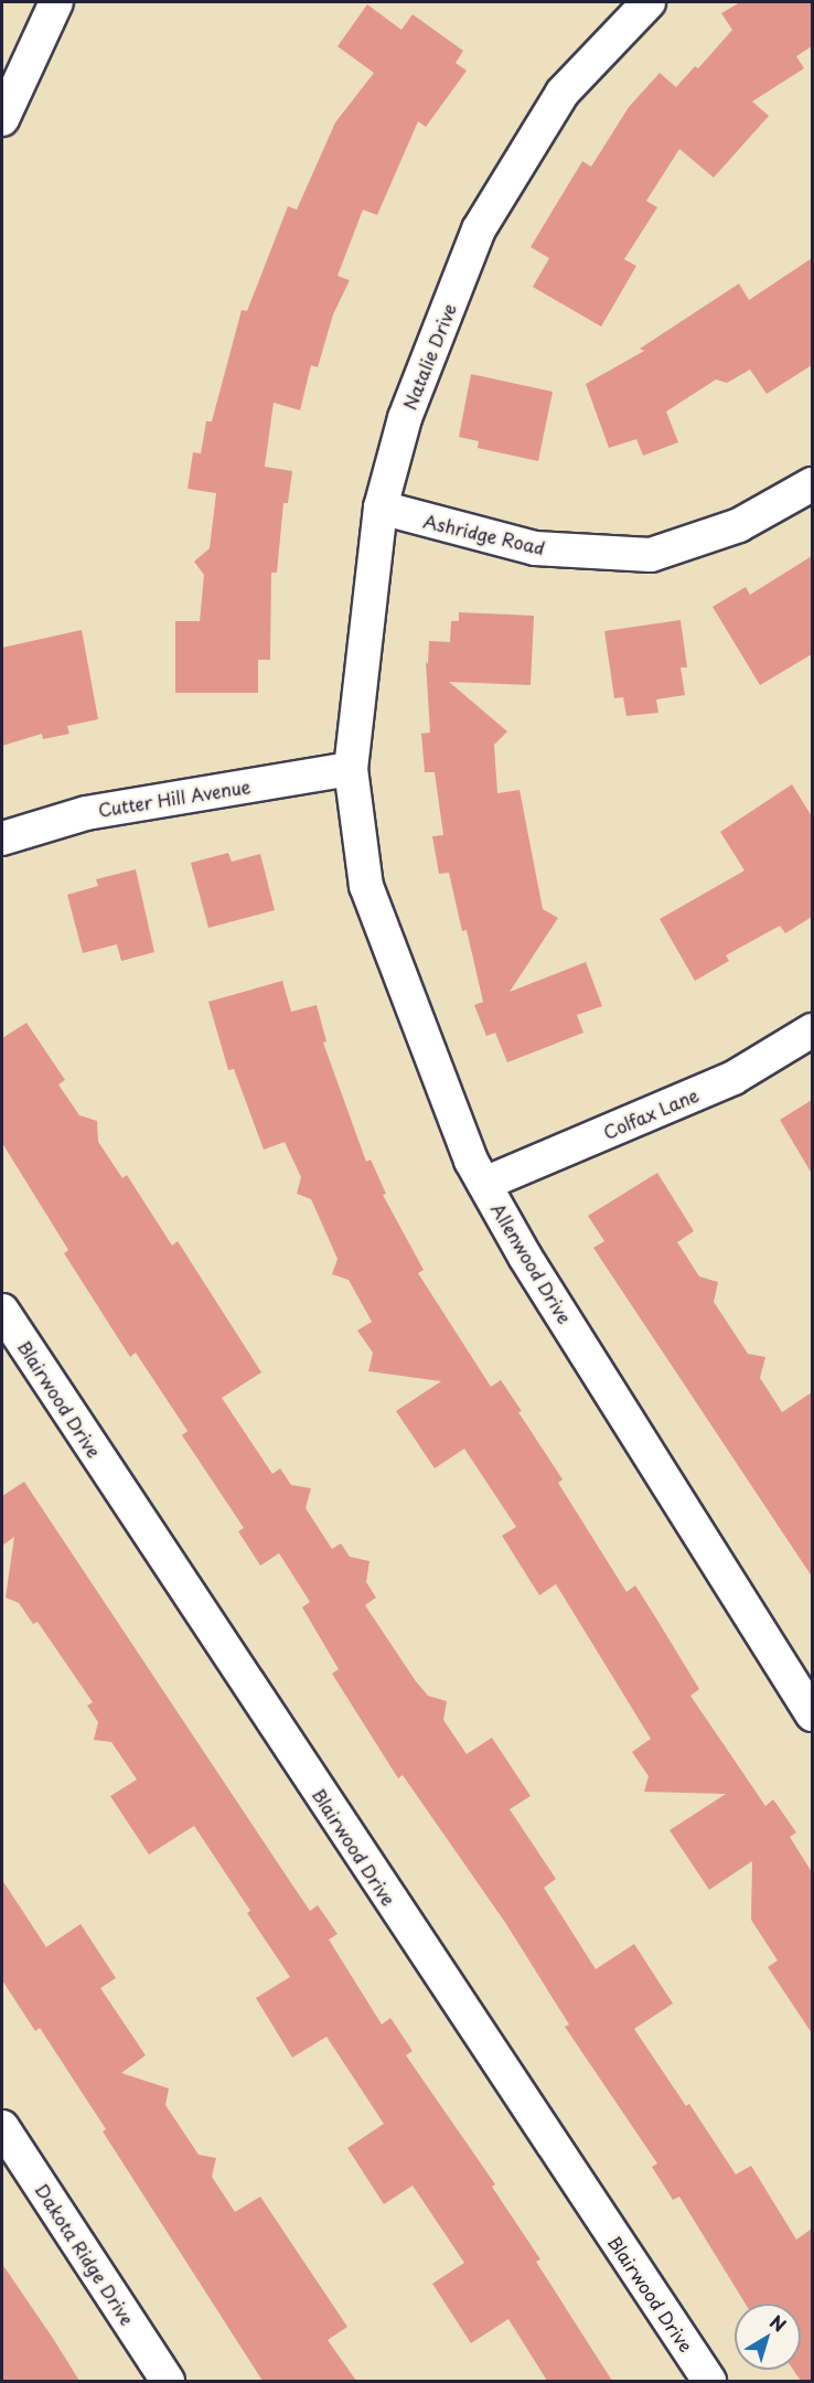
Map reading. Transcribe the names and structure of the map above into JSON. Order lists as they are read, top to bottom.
{
  "streets": {
    "street": [
      "Natalie Drive",
      "Ashridge Road",
      "Cutter Hill Avenue",
      "Colfax Lane",
      "Allenwood Drive",
      "Blairwood Drive",
      "Dakota Ridge Drive"
    ]
  },
  "crossings": [
    ["Natalie Drive", "Ashridge Road"],
    ["Natalie Drive", "Cutter Hill Avenue"],
    ["Natalie Drive", "Allenwood Drive"],
    ["Cutter Hill Avenue", "Allenwood Drive"],
    ["Colfax Lane", "Allenwood Drive"]
  ],
  "north": "top right"
}
